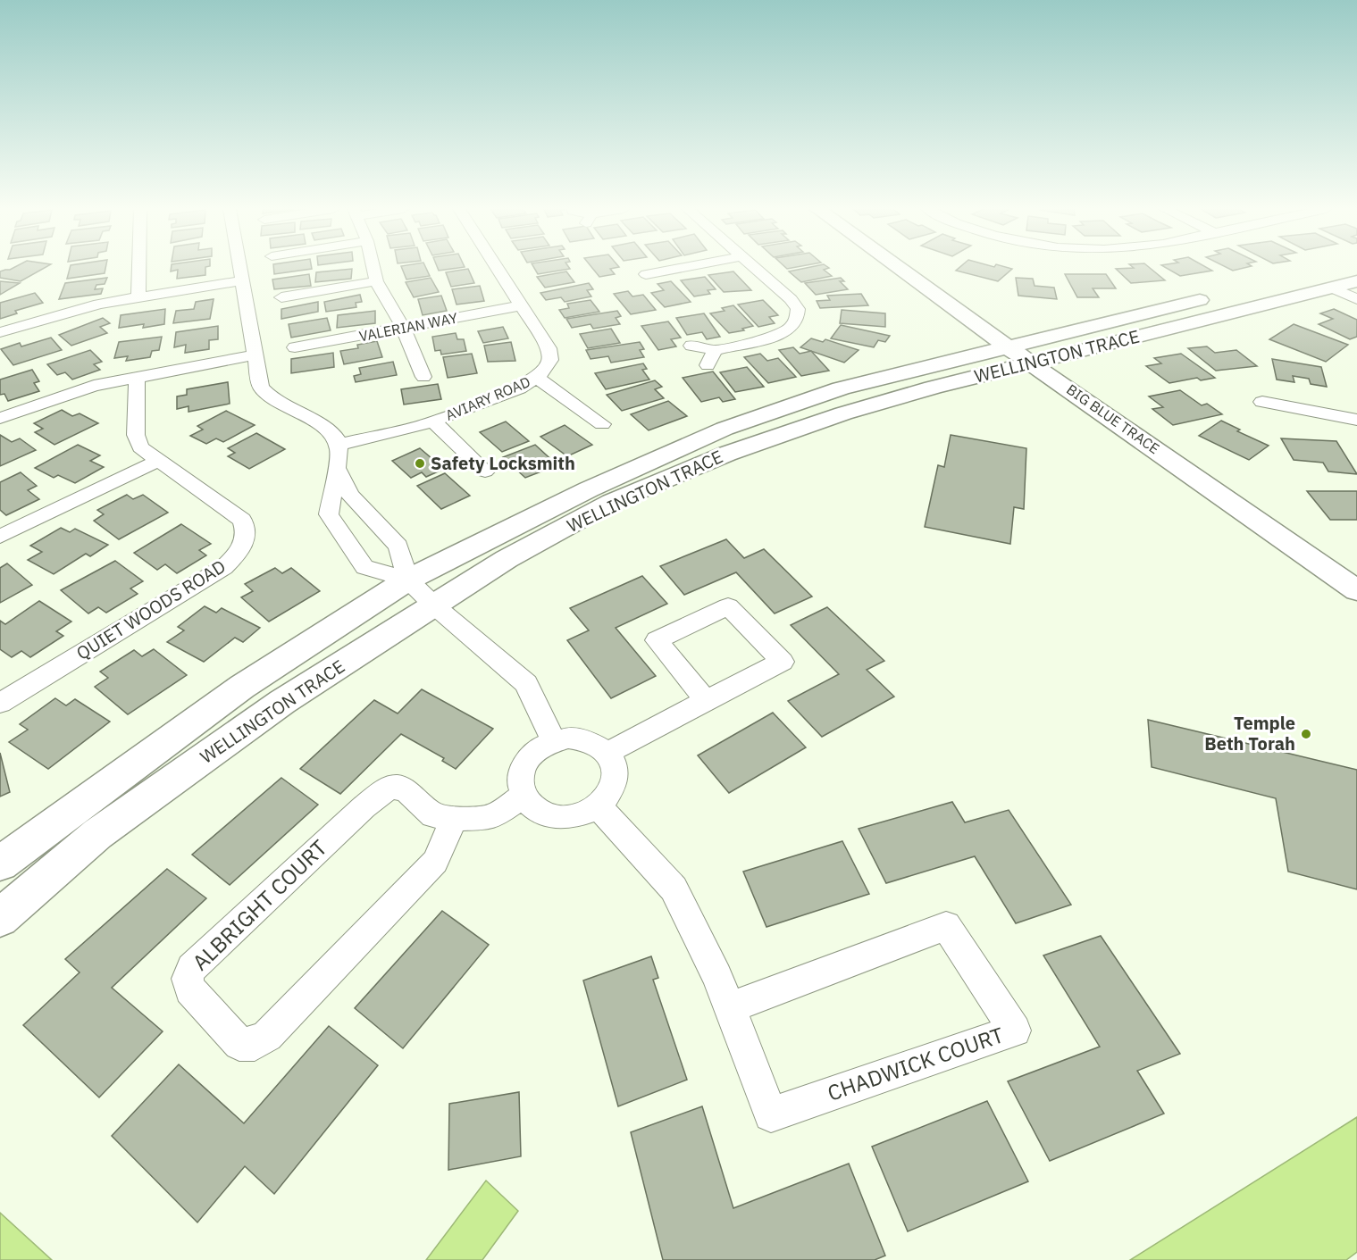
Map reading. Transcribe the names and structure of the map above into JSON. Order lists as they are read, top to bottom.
{
  "streets": {
    "street": [
      "VALERIAN WAY",
      "WELLINGTON TRACE",
      "AVIARY ROAD",
      "BIG BLUE TRACE",
      "QUIET WOODS ROAD",
      "ALBRIGHT COURT",
      "CHADWICK COURT"
    ]
  },
  "crossings": [
    ["VALERIAN WAY", "AVIARY ROAD"],
    ["WELLINGTON TRACE", "BIG BLUE TRACE"],
    ["ALBRIGHT COURT", "CHADWICK COURT"]
  ],
  "places": ["Safety Locksmith", "Temple Beth Torah"]
}
